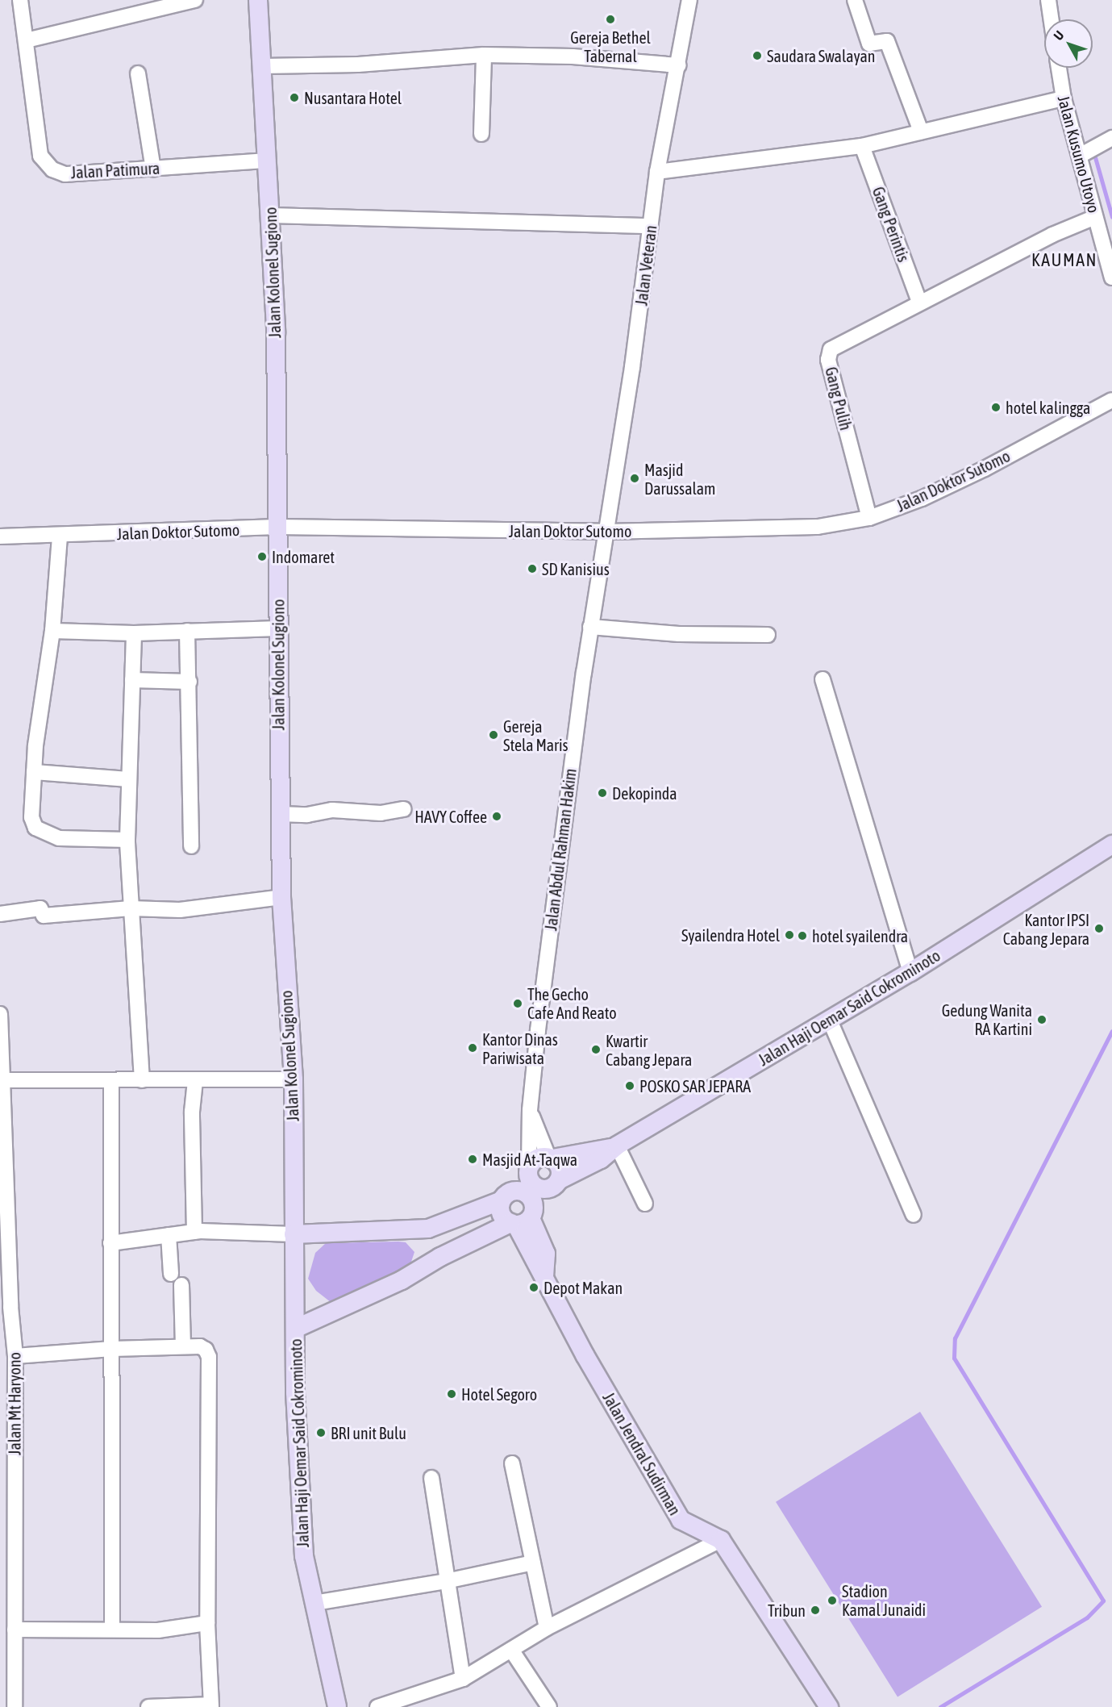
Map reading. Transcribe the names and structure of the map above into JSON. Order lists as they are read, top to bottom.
{
  "streets": {
    "main road": ["Jalan Kolonel Sugiono", "Jalan Haji Oemar Said Cokrominoto", "Jalan Jendral Sudirman"],
    "street": [
      "Jalan Kusumo Utoyo",
      "Jalan Patimura",
      "Gang Perintis",
      "Jalan Veteran",
      "Gang Pulih",
      "Jalan Doktor Sutomo",
      "Jalan Abdul Rahman Hakim",
      "Jalan Mt Haryono"
    ]
  },
  "crossings": [
    ["Jalan Patimura", "Jalan Kolonel Sugiono"],
    ["Gang Perintis", "Gang Pulih"],
    ["Jalan Veteran", "Jalan Doktor Sutomo"],
    ["Jalan Veteran", "Jalan Abdul Rahman Hakim"],
    ["Jalan Kolonel Sugiono", "Jalan Doktor Sutomo"],
    ["Jalan Kolonel Sugiono", "Jalan Haji Oemar Said Cokrominoto"],
    ["Gang Pulih", "Jalan Doktor Sutomo"],
    ["Jalan Doktor Sutomo", "Jalan Abdul Rahman Hakim"],
    ["Jalan Abdul Rahman Hakim", "Jalan Haji Oemar Said Cokrominoto"],
    ["Jalan Haji Oemar Said Cokrominoto", "Jalan Jendral Sudirman"]
  ],
  "districts": ["KAUMAN"],
  "places": [
    "Gereja Bethel Tabernal",
    "Saudara Swalayan",
    "Nusantara Hotel",
    "hotel kalingga",
    "Masjid Darussalam",
    "Indomaret",
    "SD Kanisius",
    "Gereja Stela Maris",
    "Dekopinda",
    "HAVY Coffee",
    "Kantor IPSI Cabang Jepara",
    "Syailendra Hotel",
    "hotel syailendra",
    "The Gecho Cafe And Reato",
    "Gedung Wanita RA Kartini",
    "Kantor Dinas Pariwisata",
    "Kwartir Cabang Jepara",
    "POSKO SAR JEPARA",
    "Masjid At-Taqwa",
    "Depot Makan",
    "Hotel Segoro",
    "BRI unit Bulu",
    "Stadion Kamal Junaidi",
    "Tribun"
  ],
  "north": "top left"
}
